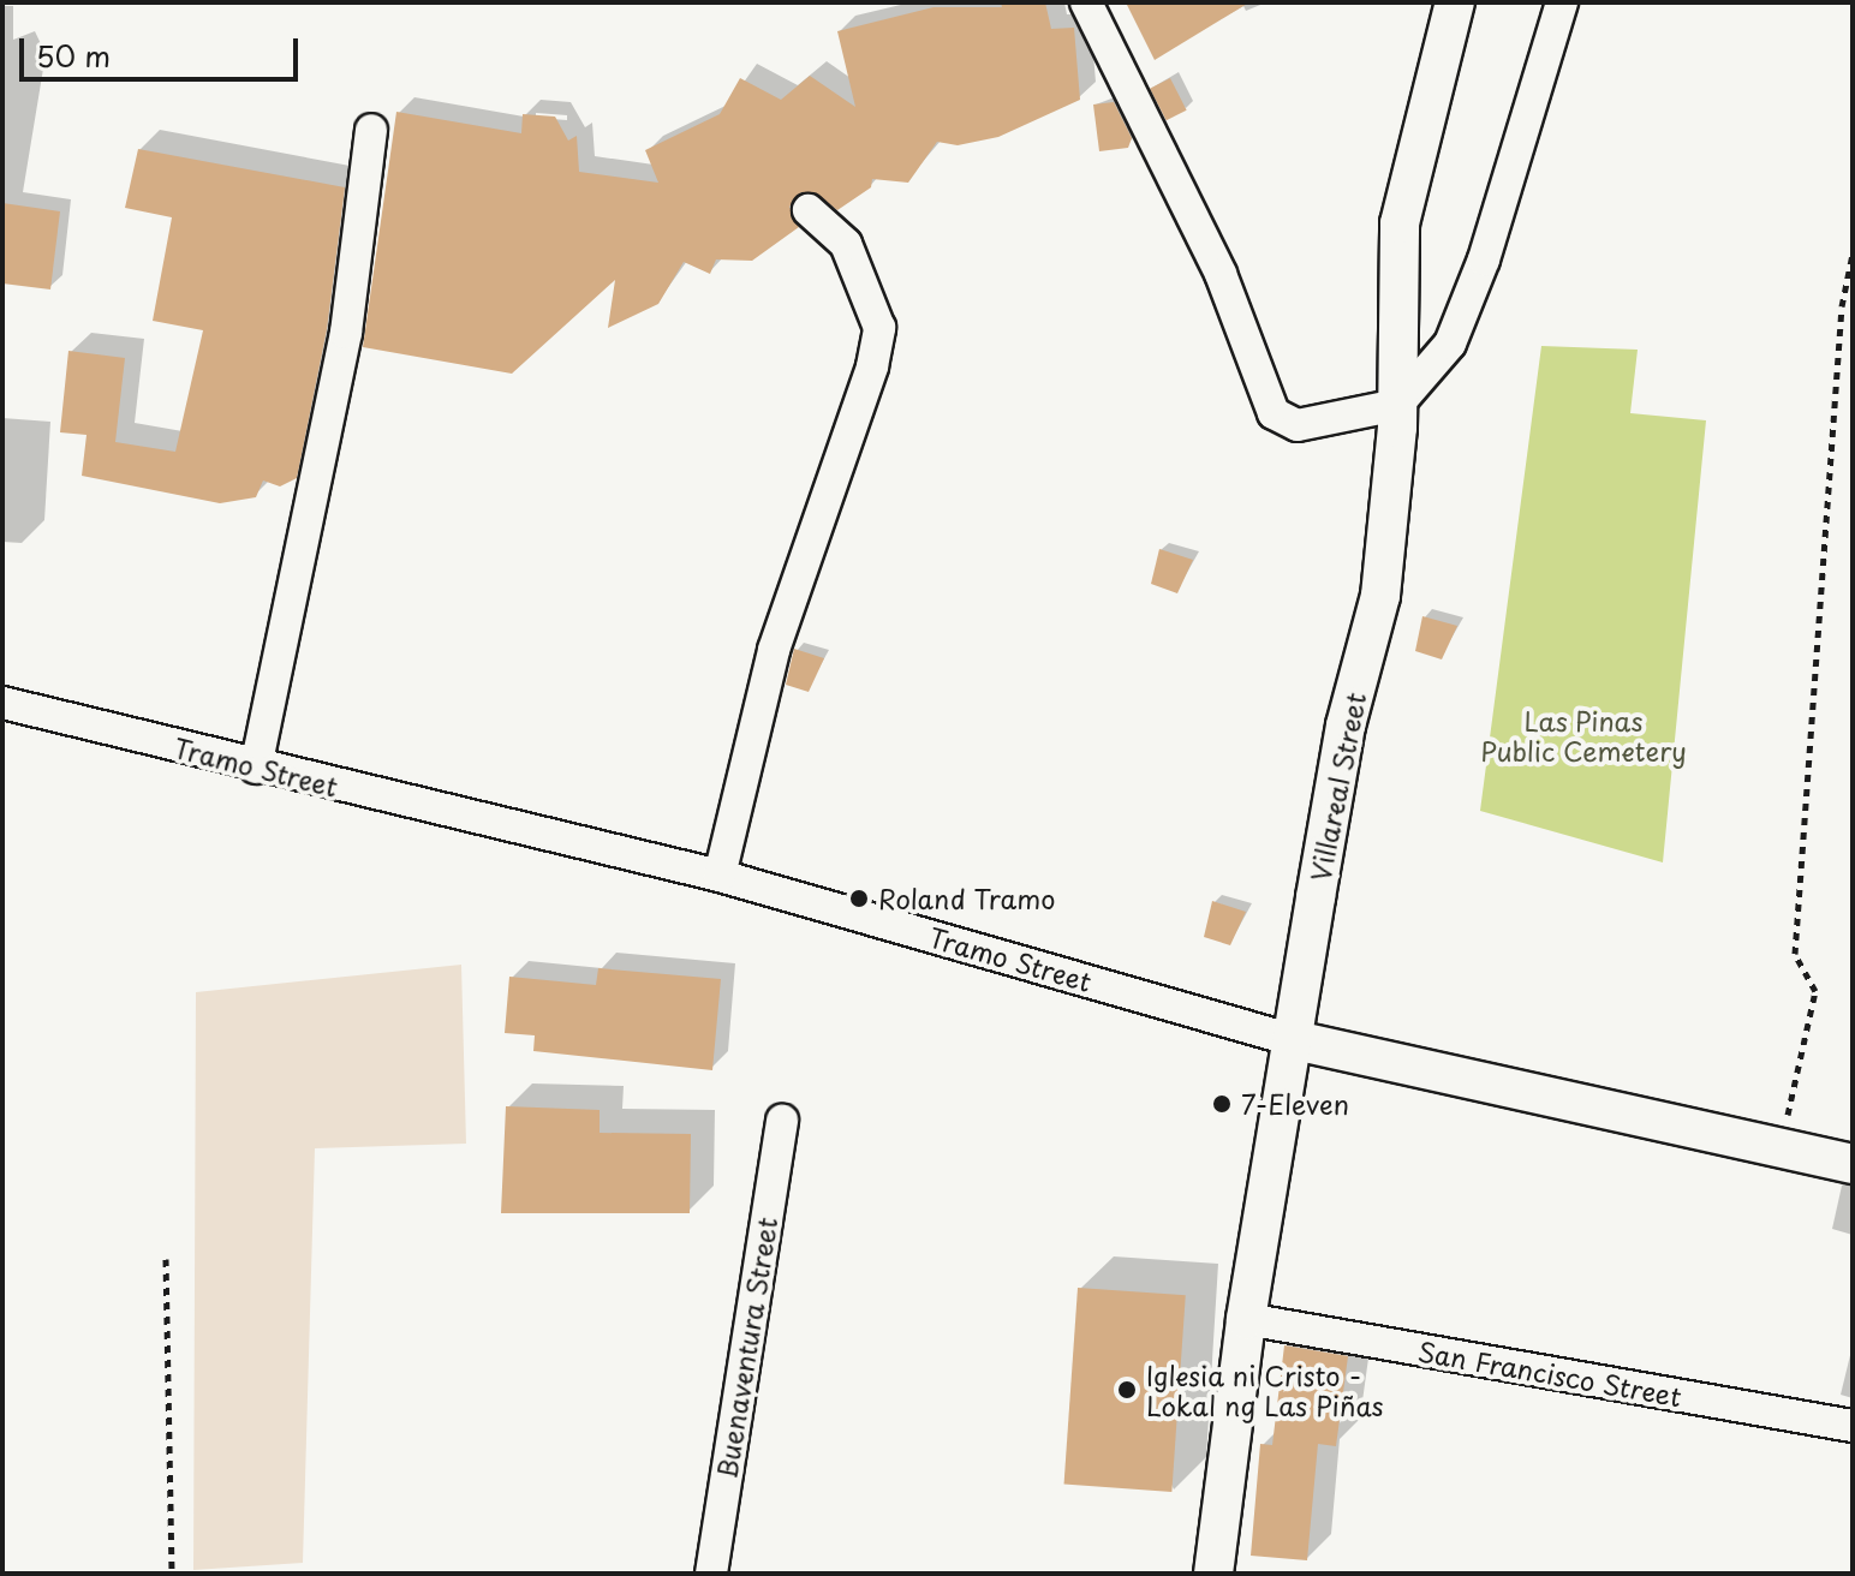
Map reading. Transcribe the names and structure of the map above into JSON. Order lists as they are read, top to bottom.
{
  "streets": {
    "street": [
      "Tramo Street",
      "Villareal Street",
      "Buenaventura Street",
      "San Francisco Street"
    ]
  },
  "crossings": [
    ["Tramo Street", "Villareal Street"],
    ["Villareal Street", "San Francisco Street"]
  ],
  "parks": ["Las Pinas Public Cemetery"],
  "places": ["Roland Tramo", "7-Eleven", "Iglesia ni Cristo - Lokal ng Las Piñas"],
  "scale_bar": "50 m"
}
